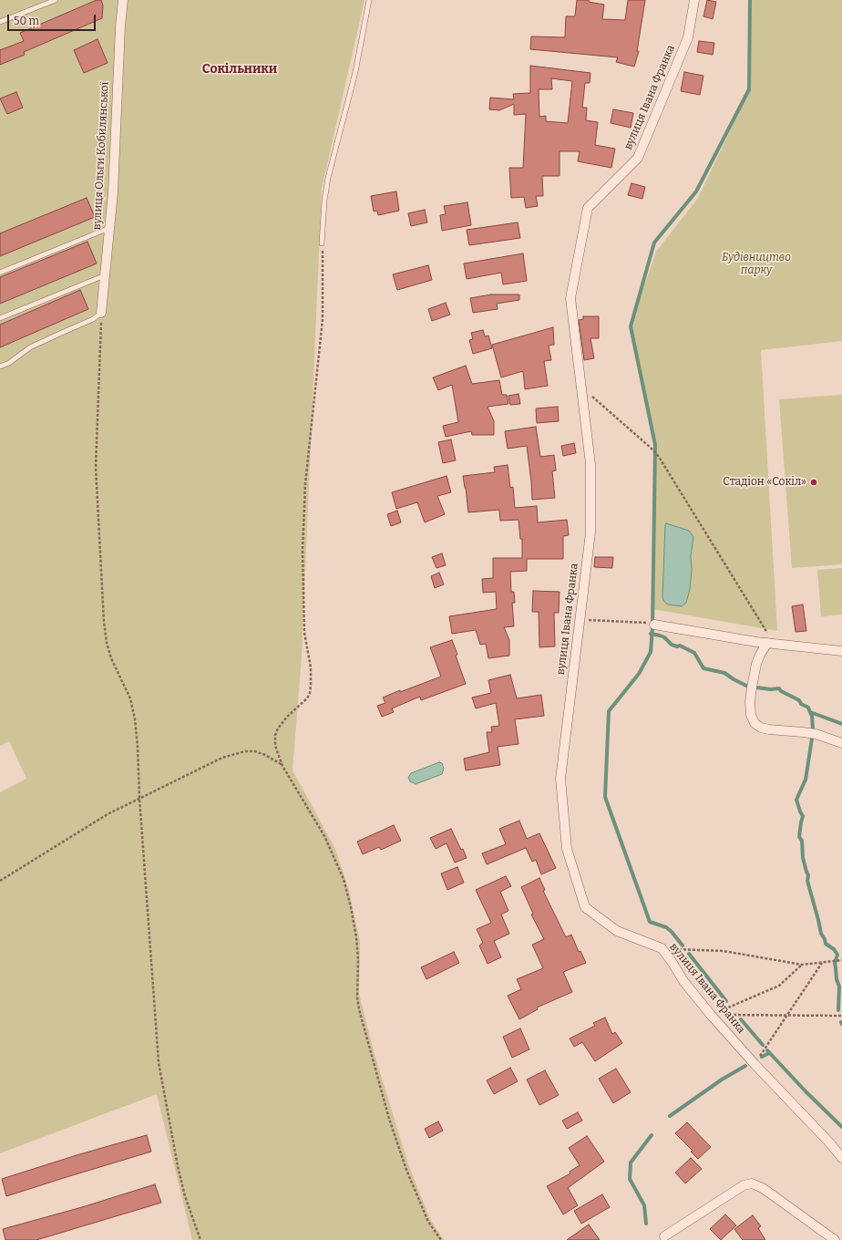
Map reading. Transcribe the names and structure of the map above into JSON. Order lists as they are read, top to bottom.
{
  "streets": {
    "street": ["вулиця Івана Франка", "вулиця Ольги Кобилянської"]
  },
  "districts": ["Сокільники"],
  "parks": ["Будівництво парку"],
  "places": ["Стадіон «Сокіл»"],
  "scale_bar": "50 m"
}
